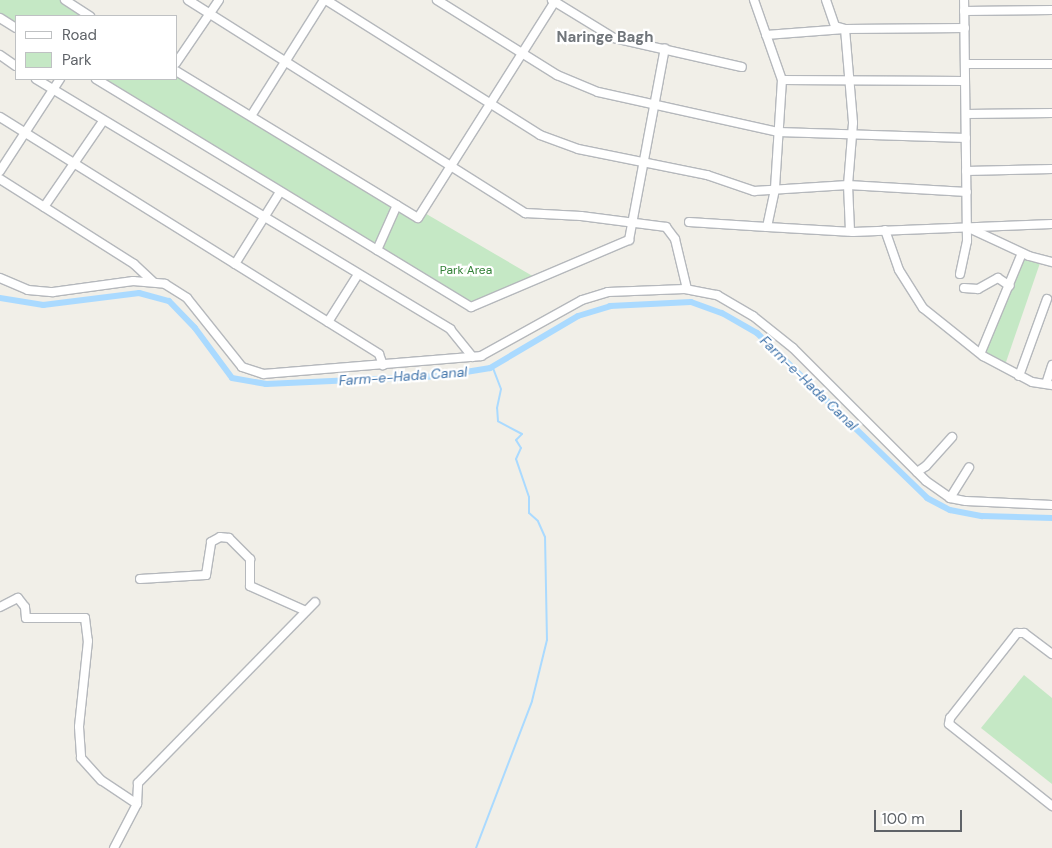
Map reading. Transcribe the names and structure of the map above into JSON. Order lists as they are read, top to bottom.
{
  "districts": ["Naringe Bagh"],
  "water": ["Farm-e-Hada Canal"],
  "parks": ["Park Area"],
  "legend": ["Road", "Park"],
  "scale_bar": "100 m"
}
